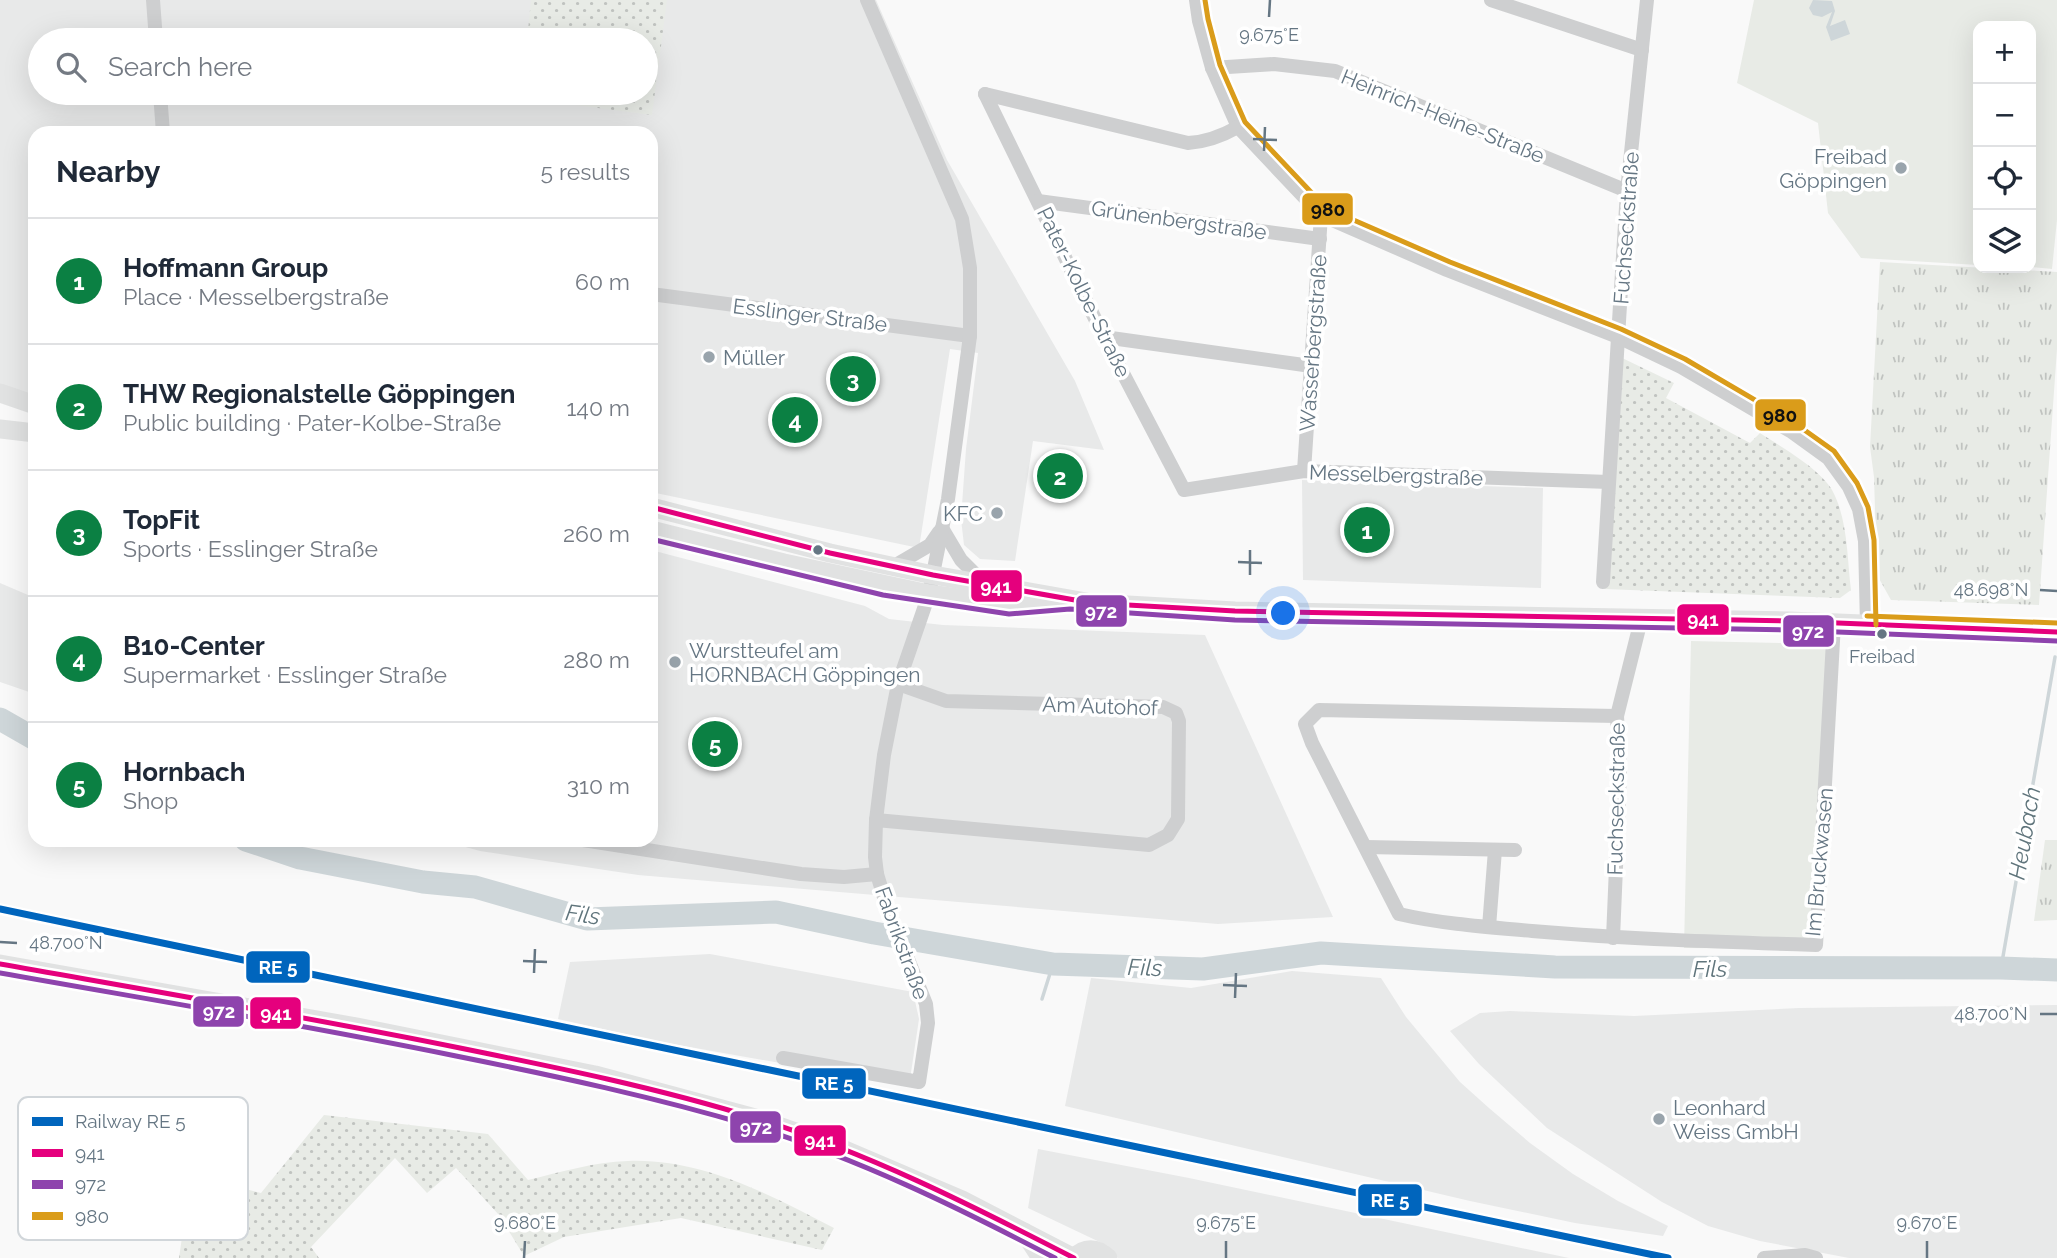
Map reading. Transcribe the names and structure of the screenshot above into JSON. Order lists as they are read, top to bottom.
{
  "streets": {
    "street": [
      "Heinrich-Heine-Straße",
      "Grünenbergstraße",
      "Fuchseckstraße",
      "Pater-Kolbe-Straße",
      "Esslinger Straße",
      "Wasserbergstraße",
      "Messelbergstraße",
      "Am Autohof",
      "Im Bruckwasen",
      "Fabrikstraße"
    ]
  },
  "crossings": [
    ["Heinrich-Heine-Straße", "Fuchseckstraße"],
    ["Grünenbergstraße", "Pater-Kolbe-Straße"],
    ["Grünenbergstraße", "Wasserbergstraße"],
    ["Fuchseckstraße", "Messelbergstraße"],
    ["Fuchseckstraße", "Im Bruckwasen"],
    ["Pater-Kolbe-Straße", "Messelbergstraße"],
    ["Wasserbergstraße", "Messelbergstraße"]
  ],
  "water": ["Heubach", "Fils"],
  "places": [
    "Freibad Göppingen",
    "Müller",
    "KFC",
    "Freibad",
    "Wurstteufel am HORNBACH Göppingen",
    "Leonhard Weiss GmbH"
  ],
  "lines": ["transit line 980", "transit line 941", "transit line 972"],
  "legend": [
    "Railway RE 5",
    "941",
    "972",
    "980"
  ],
  "page": {
    "map_buttons": ["+", "−"],
    "search": "Search here",
    "heading": ["Nearby", "5 results"],
    "list": [
      {
        "mark": "1",
        "name": "Hoffmann Group",
        "note": "Place · Messelbergstraße",
        "value": "60 m"
      },
      {
        "mark": "2",
        "name": "THW Regionalstelle Göppingen",
        "note": "Public building · Pater-Kolbe-Straße",
        "value": "140 m"
      },
      {
        "mark": "3",
        "name": "TopFit",
        "note": "Sports · Esslinger Straße",
        "value": "260 m"
      },
      {
        "mark": "4",
        "name": "B10-Center",
        "note": "Supermarket · Esslinger Straße",
        "value": "280 m"
      },
      {
        "mark": "5",
        "name": "Hornbach",
        "note": "Shop",
        "value": "310 m"
      }
    ],
    "pins": [
      "3",
      "4",
      "2",
      "1",
      "5"
    ]
  },
  "coordinates": [
    "9.675°E",
    "48.698°N",
    "48.700°N",
    "9.680°E",
    "9.670°E"
  ]
}
